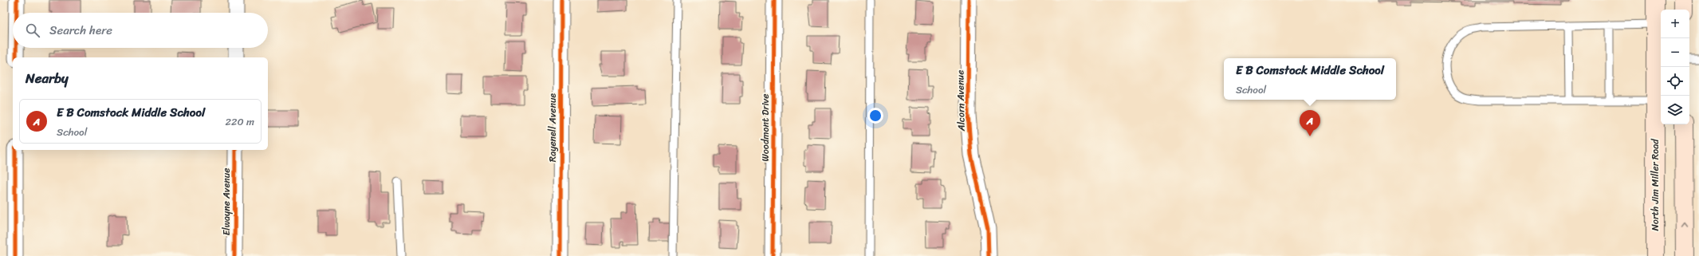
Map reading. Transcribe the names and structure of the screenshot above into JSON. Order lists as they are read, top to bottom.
{
  "streets": {
    "main road": ["North Jim Miller Road"],
    "street": [
      "Alcorn Avenue",
      "Rayenell Avenue",
      "Woodmont Drive",
      "Elwayne Avenue"
    ]
  },
  "page": {
    "map_buttons": ["+", "−"],
    "search": "Search here",
    "heading": "Nearby",
    "popup": ["E B Comstock Middle School", "School"],
    "list": [
      {
        "mark": "A",
        "name": "E B Comstock Middle School",
        "note": "School",
        "value": "220 m"
      }
    ],
    "pins": "A"
  }
}
